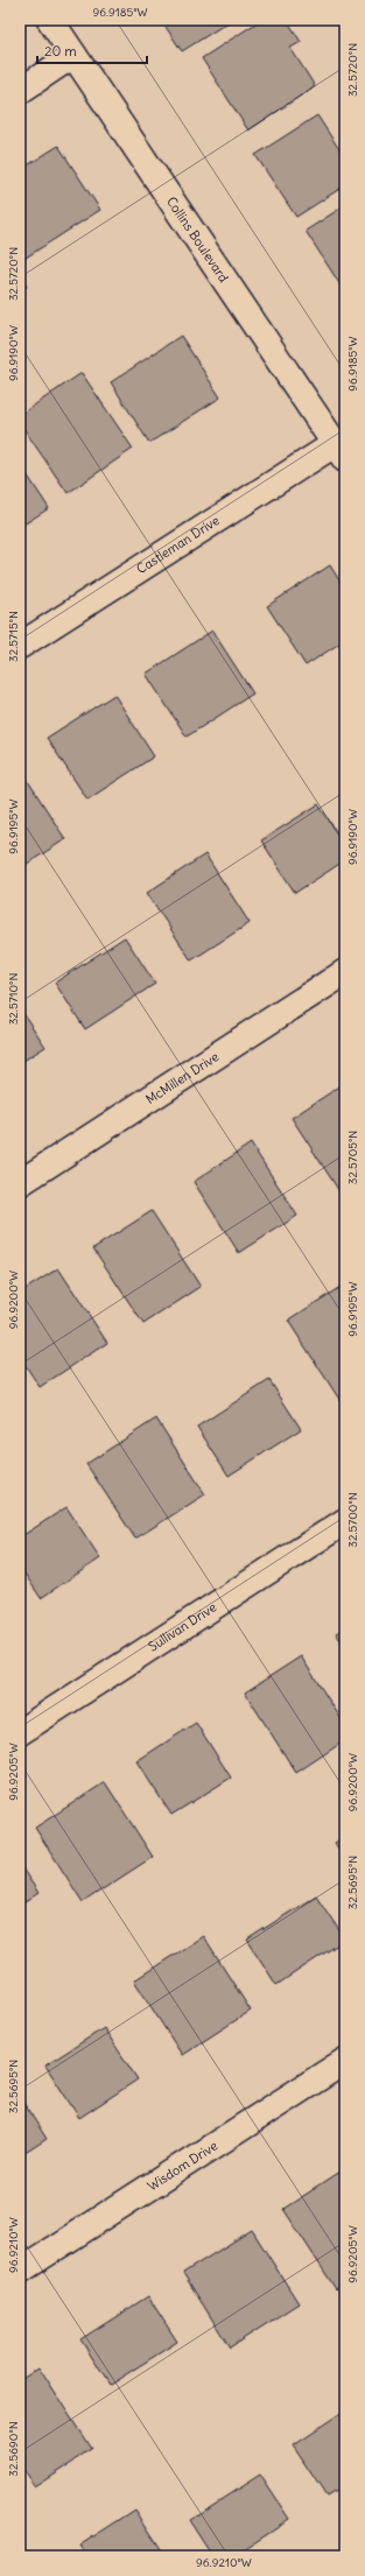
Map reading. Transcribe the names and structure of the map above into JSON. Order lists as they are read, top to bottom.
{
  "streets": {
    "street": [
      "Collins Boulevard",
      "Castleman Drive",
      "McMillen Drive",
      "Sullivan Drive",
      "Wisdom Drive"
    ]
  },
  "crossings": [
    ["Collins Boulevard", "Castleman Drive"]
  ],
  "scale_bar": "20 m",
  "coordinates": [
    "96.9185°W",
    "32.5720°N",
    "96.9190°W",
    "32.5715°N",
    "96.9195°W",
    "32.5710°N",
    "32.5705°N",
    "96.9200°W",
    "32.5700°N",
    "96.9205°W",
    "32.5695°N",
    "96.9210°W",
    "32.5690°N"
  ]
}
